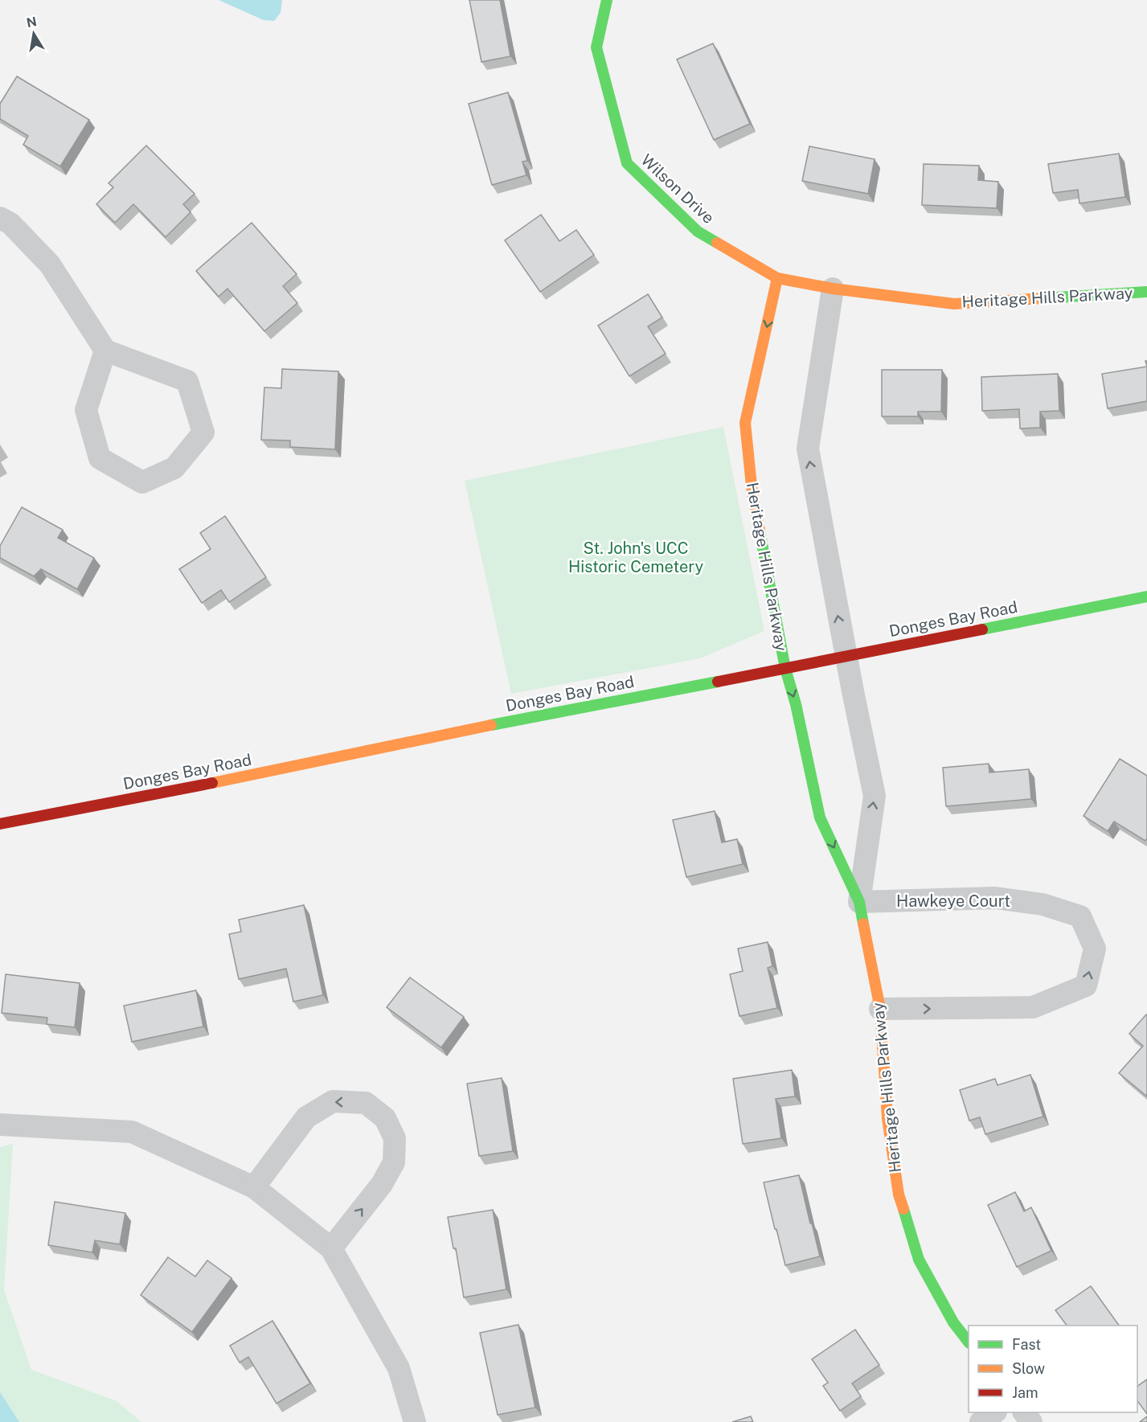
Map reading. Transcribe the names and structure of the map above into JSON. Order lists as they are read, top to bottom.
{
  "streets": {
    "street": [
      "Wilson Drive",
      "Heritage Hills Parkway",
      "Donges Bay Road",
      "Hawkeye Court"
    ]
  },
  "crossings": [
    ["Wilson Drive", "Heritage Hills Parkway"],
    ["Heritage Hills Parkway", "Donges Bay Road"],
    ["Heritage Hills Parkway", "Hawkeye Court"]
  ],
  "parks": ["St. John's UCC Historic Cemetery"],
  "legend": ["Fast", "Slow", "Jam"],
  "north": "top"
}
